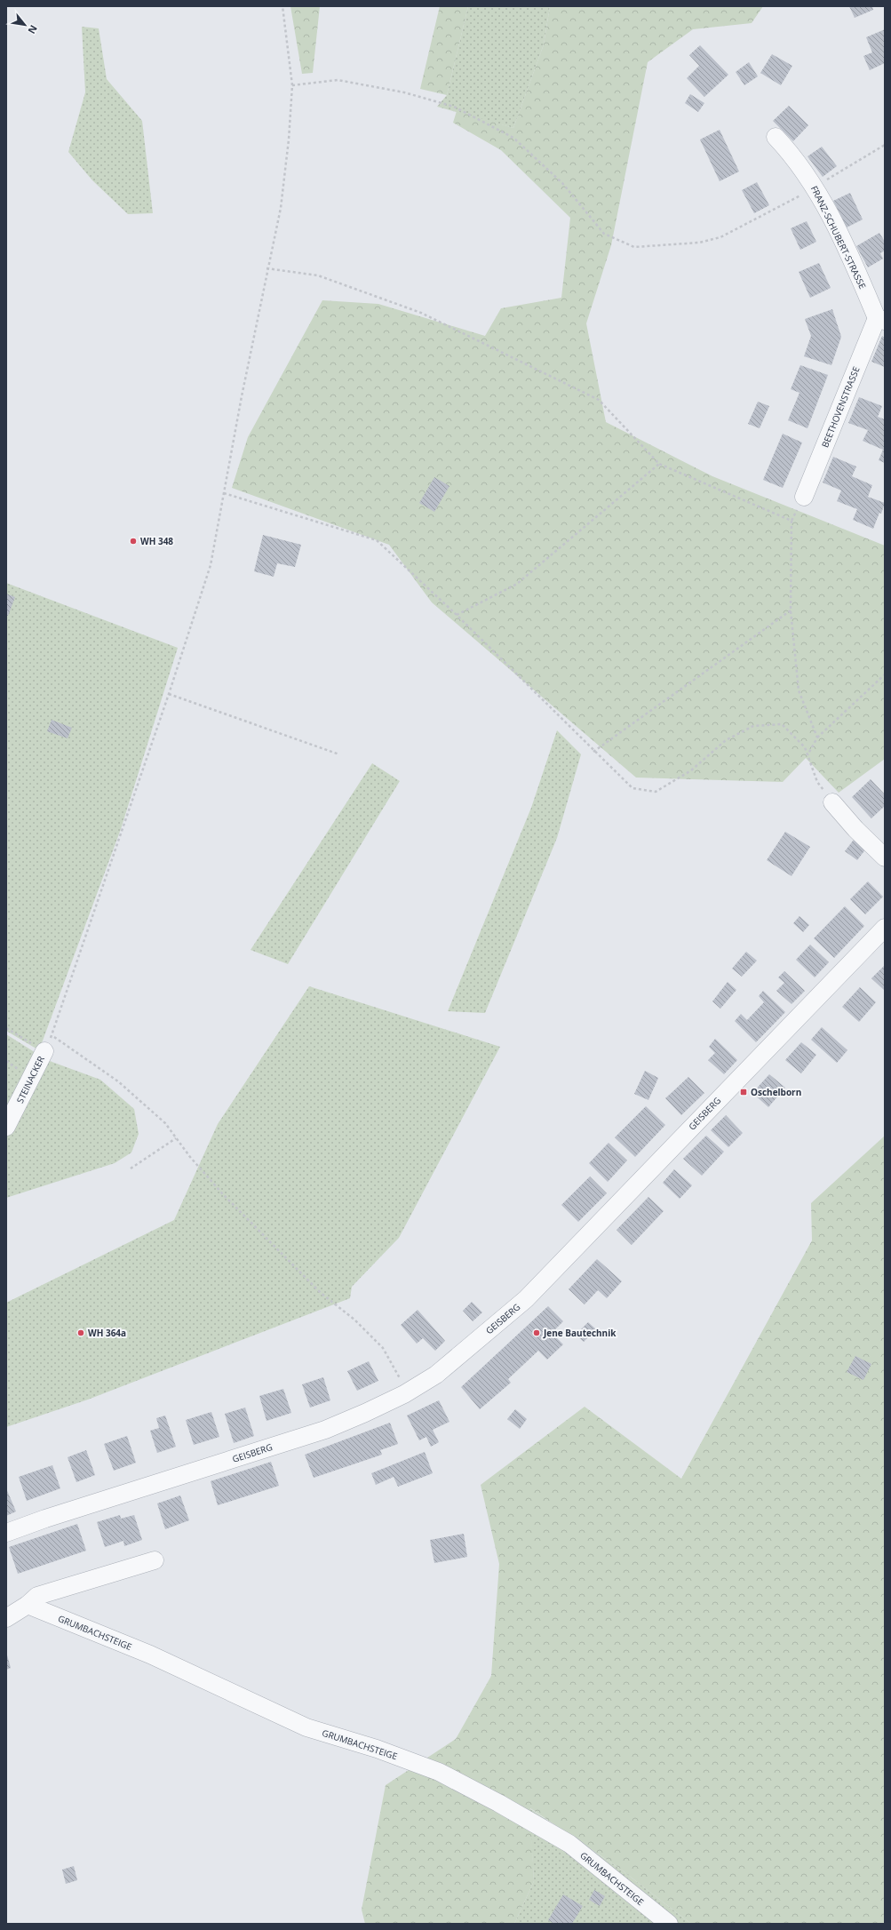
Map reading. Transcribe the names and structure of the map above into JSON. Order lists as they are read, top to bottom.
{
  "streets": {
    "street": [
      "FRANZ-SCHUBERT-STRASSE",
      "BEETHOVENSTRASSE",
      "STEINACKER",
      "GEISBERG",
      "GRUMBACHSTEIGE"
    ]
  },
  "crossings": [
    ["FRANZ-SCHUBERT-STRASSE", "BEETHOVENSTRASSE"]
  ],
  "places": {
    "other": ["WH 348", "WH 364a", "Jene Bautechnik"],
    "transit": ["Oschelborn"]
  },
  "north": "bottom right"
}
